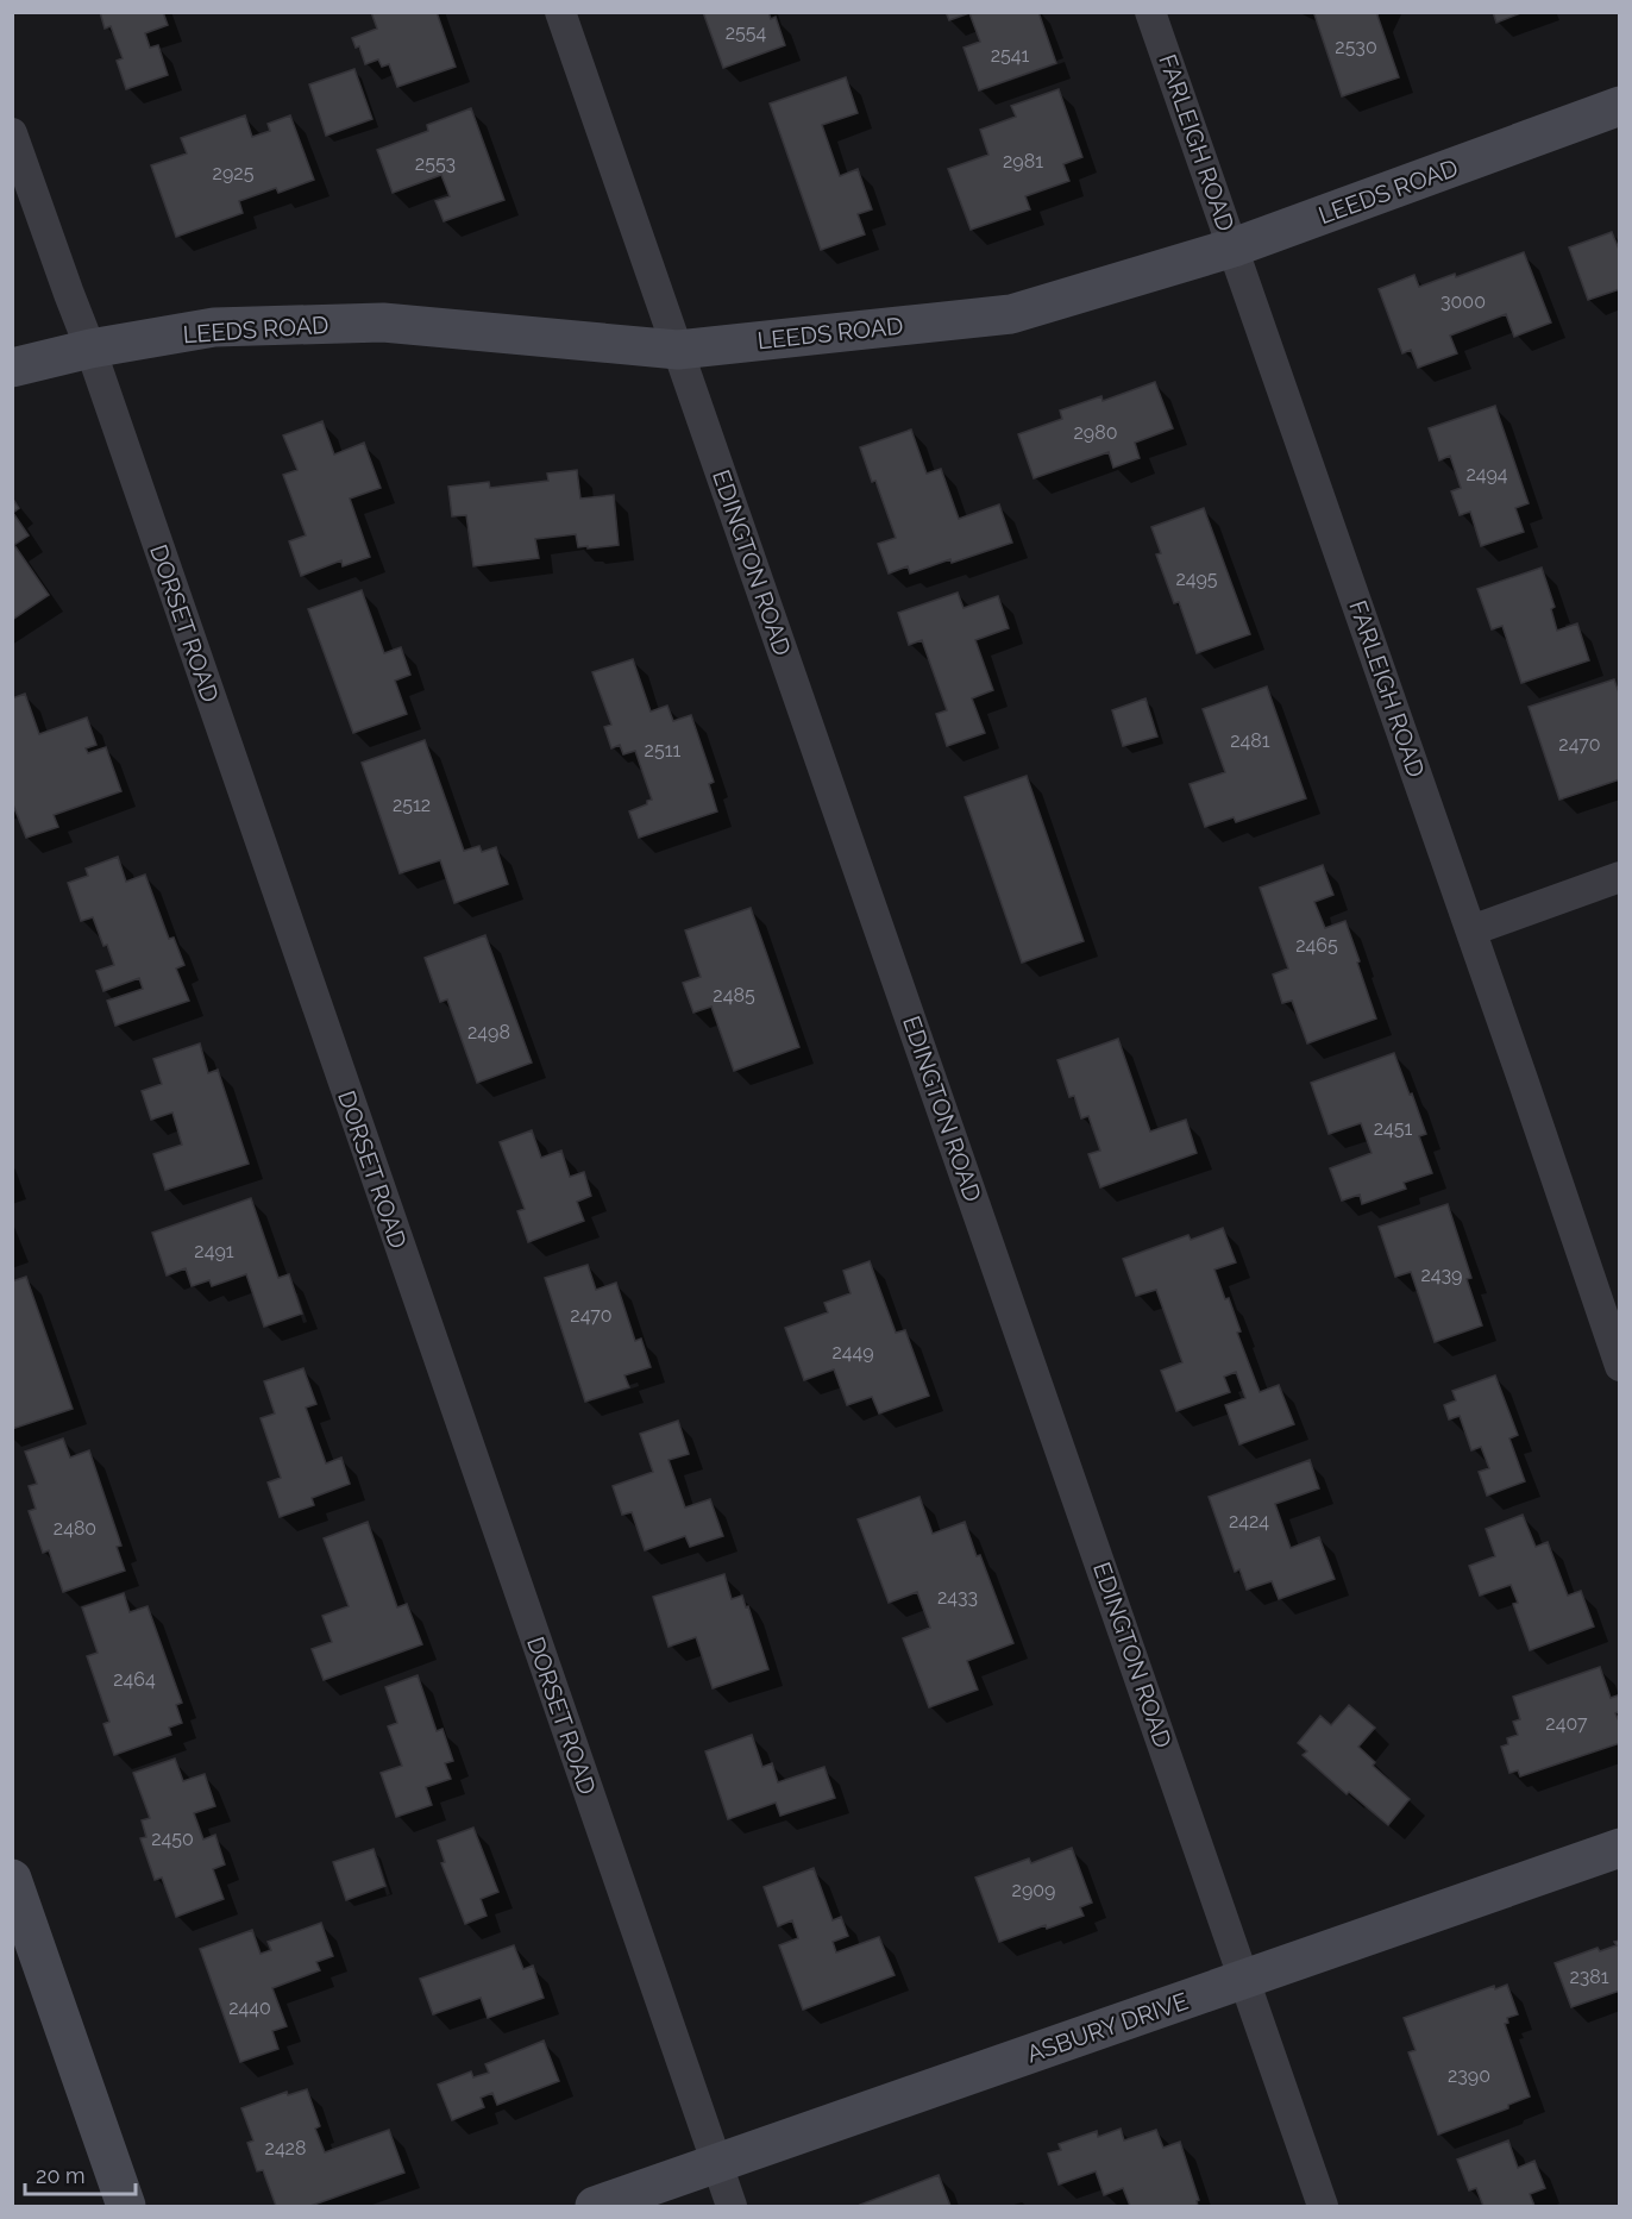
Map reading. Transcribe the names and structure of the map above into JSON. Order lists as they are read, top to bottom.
{
  "streets": {
    "street": [
      "FARLEIGH ROAD",
      "LEEDS ROAD",
      "EDINGTON ROAD",
      "DORSET ROAD",
      "ASBURY DRIVE"
    ]
  },
  "crossings": [
    ["FARLEIGH ROAD", "LEEDS ROAD"],
    ["LEEDS ROAD", "EDINGTON ROAD"],
    ["LEEDS ROAD", "DORSET ROAD"],
    ["EDINGTON ROAD", "ASBURY DRIVE"],
    ["DORSET ROAD", "ASBURY DRIVE"]
  ],
  "house_numbers": [
    "2554",
    "2530",
    "2541",
    "2981",
    "2553",
    "2925",
    "3000",
    "2980",
    "2494",
    "2495",
    "2481",
    "2470",
    "2511",
    "2512",
    "2465",
    "2485",
    "2498",
    "2451",
    "2491",
    "2439",
    "2470",
    "2449",
    "2424",
    "2480",
    "2433",
    "2464",
    "2407",
    "2450",
    "2909",
    "2381",
    "2440",
    "2390",
    "2428"
  ],
  "scale_bar": "20 m"
}
